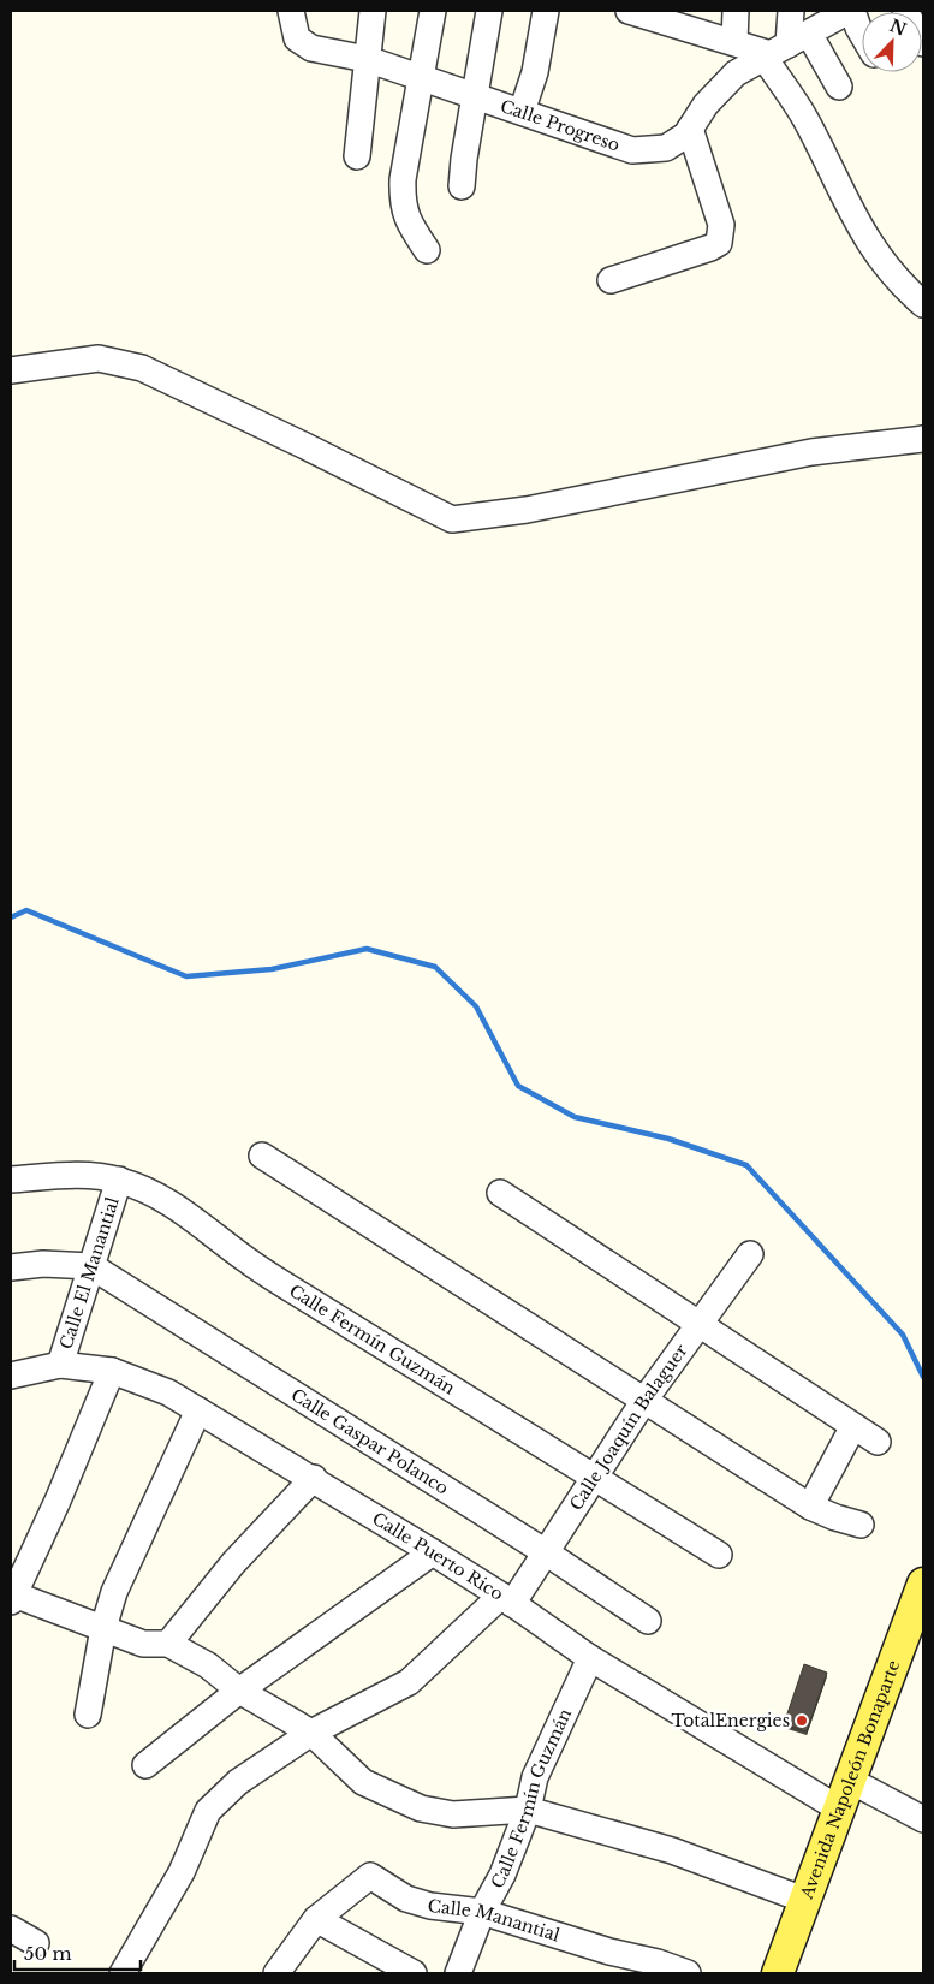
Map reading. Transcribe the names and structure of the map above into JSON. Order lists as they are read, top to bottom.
{
  "streets": {
    "main road": ["Avenida Napoleón Bonaparte"],
    "street": [
      "Calle Progreso",
      "Calle El Manantial",
      "Calle Fermín Guzmán",
      "Calle Joaquín Balaguer",
      "Calle Gaspar Polanco",
      "Calle Puerto Rico",
      "Calle Manantial"
    ]
  },
  "crossings": [
    ["Calle El Manantial", "Calle Fermín Guzmán"],
    ["Calle El Manantial", "Calle Gaspar Polanco"],
    ["Calle El Manantial", "Calle Puerto Rico"],
    ["Calle Fermín Guzmán", "Calle Joaquín Balaguer"],
    ["Calle Fermín Guzmán", "Calle Puerto Rico"],
    ["Calle Fermín Guzmán", "Calle Manantial"],
    ["Calle Joaquín Balaguer", "Calle Gaspar Polanco"],
    ["Calle Joaquín Balaguer", "Calle Puerto Rico"],
    ["Calle Puerto Rico", "Avenida Napoleón Bonaparte"]
  ],
  "places": ["TotalEnergies"],
  "scale_bar": "50 m",
  "north": "top right"
}
